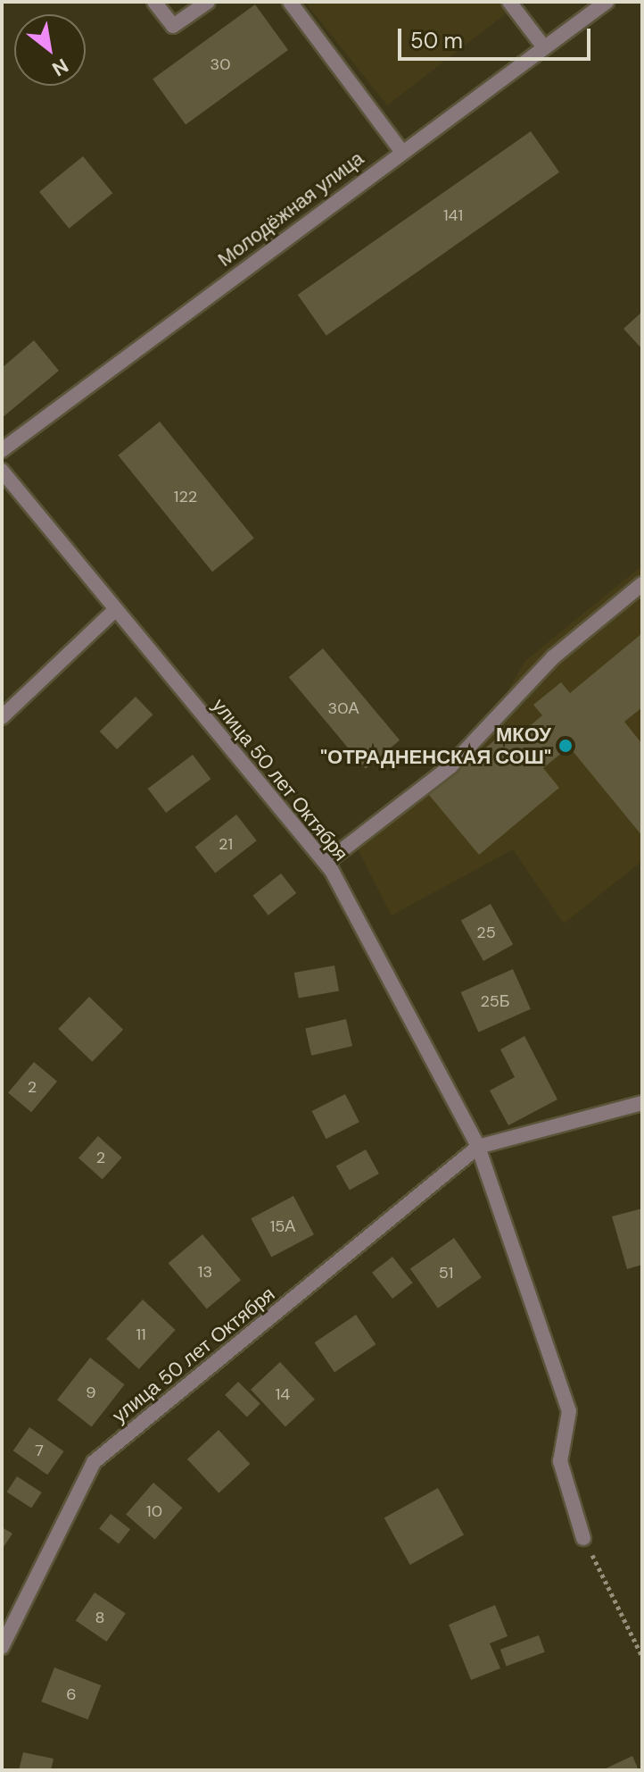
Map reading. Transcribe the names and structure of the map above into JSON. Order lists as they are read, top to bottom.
{
  "streets": {
    "street": ["Молодёжная улица", "улица 50 лет Октября"]
  },
  "places": ["МКОУ \"ОТРАДНЕНСКАЯ СОШ\""],
  "house_numbers": [
    "30",
    "141",
    "122",
    "30А",
    "21",
    "25",
    "25Б",
    "2",
    "2",
    "15А",
    "13",
    "51",
    "11",
    "9",
    "14",
    "7",
    "10",
    "8",
    "6"
  ],
  "scale_bar": "50 m",
  "north": "bottom right"
}
